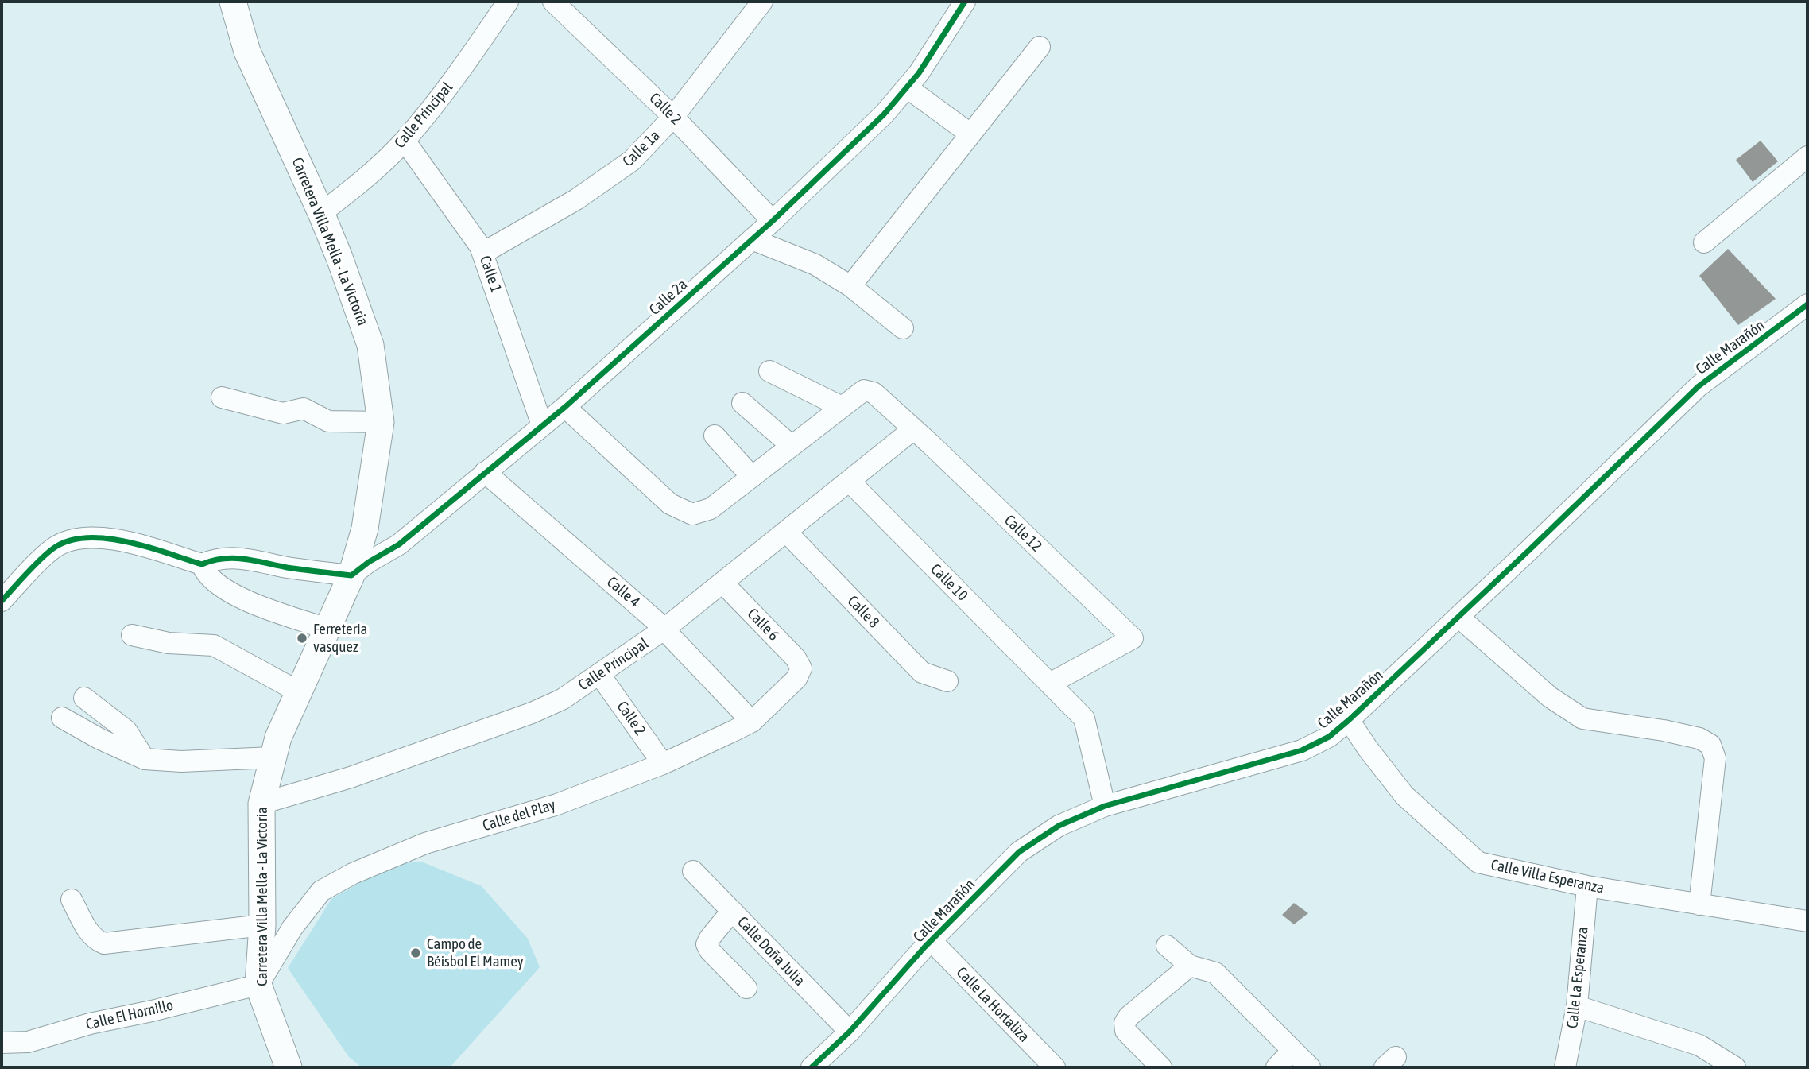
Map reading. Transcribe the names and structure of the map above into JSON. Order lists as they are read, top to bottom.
{
  "streets": {
    "main road": ["Carretera Villa Mella - La Victoria"],
    "street": [
      "Calle 2",
      "Calle Principal",
      "Calle 1a",
      "Calle 1",
      "Calle 2a",
      "Calle Marañón",
      "Calle 12",
      "Calle 10",
      "Calle 4",
      "Calle 8",
      "Calle 6",
      "Calle del Play",
      "Calle Villa Esperanza",
      "Calle Doña Julia",
      "Calle La Esperanza",
      "Calle La Hortaliza",
      "Calle El Hornillo"
    ]
  },
  "crossings": [
    ["Calle 2", "Calle Principal"],
    ["Calle 2", "Calle 1a"],
    ["Calle 2", "Calle 2a"],
    ["Calle 2", "Calle del Play"],
    ["Calle Principal", "Carretera Villa Mella - La Victoria"],
    ["Calle Principal", "Calle 1"],
    ["Calle Principal", "Calle 12"],
    ["Calle Principal", "Calle 10"],
    ["Calle Principal", "Calle 4"],
    ["Calle Principal", "Calle 8"],
    ["Calle Principal", "Calle 6"],
    ["Calle 1a", "Calle 1"],
    ["Carretera Villa Mella - La Victoria", "Calle 2a"],
    ["Carretera Villa Mella - La Victoria", "Calle del Play"],
    ["Carretera Villa Mella - La Victoria", "Calle El Hornillo"],
    ["Calle 1", "Calle 2a"],
    ["Calle 2a", "Calle 4"],
    ["Calle Marañón", "Calle 10"],
    ["Calle Marañón", "Calle Villa Esperanza"],
    ["Calle Marañón", "Calle Doña Julia"],
    ["Calle Marañón", "Calle La Hortaliza"],
    ["Calle 12", "Calle 10"],
    ["Calle 4", "Calle del Play"],
    ["Calle 6", "Calle del Play"],
    ["Calle del Play", "Calle El Hornillo"],
    ["Calle Villa Esperanza", "Calle La Esperanza"]
  ],
  "places": ["Ferreteria vasquez", "Campo de Béisbol El Mamey"]
}
